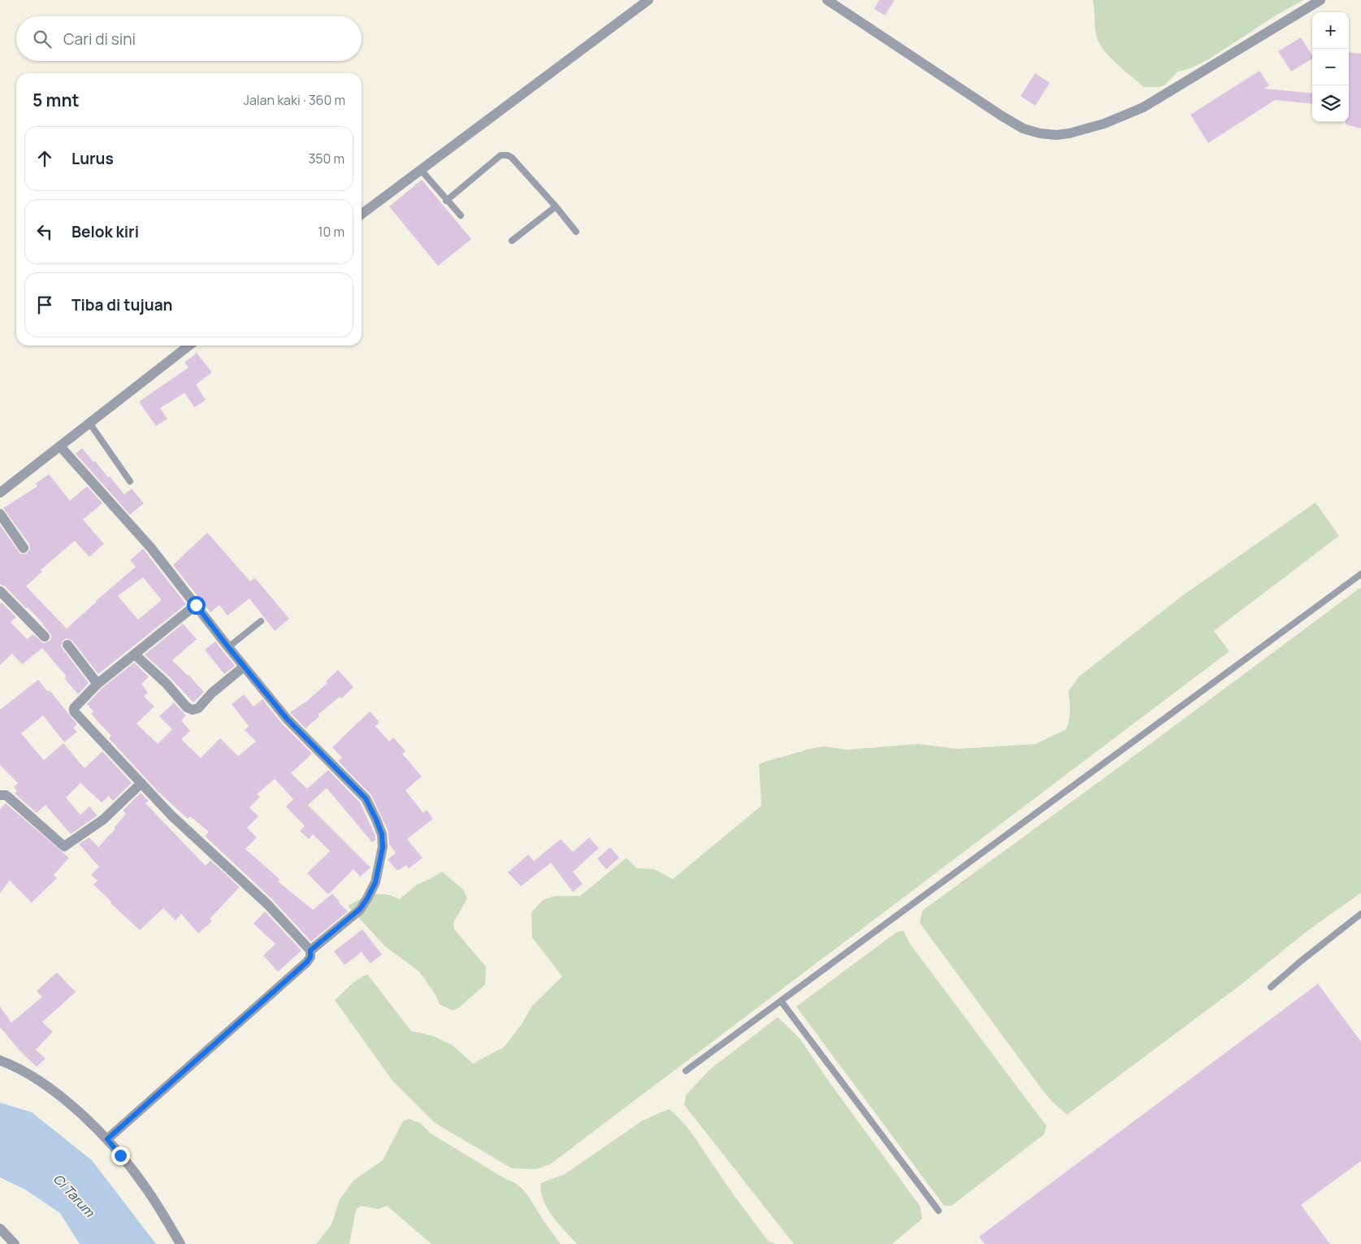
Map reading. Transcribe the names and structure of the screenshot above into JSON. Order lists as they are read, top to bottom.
{
  "water": ["Ci Tarum"],
  "page": {
    "map_buttons": ["+", "−"],
    "search": "Cari di sini",
    "heading": ["5 mnt", "Jalan kaki · 360 m"],
    "list": [
      ["Lurus", "350 m"],
      ["Belok kiri", "10 m"],
      "Tiba di tujuan"
    ]
  }
}
